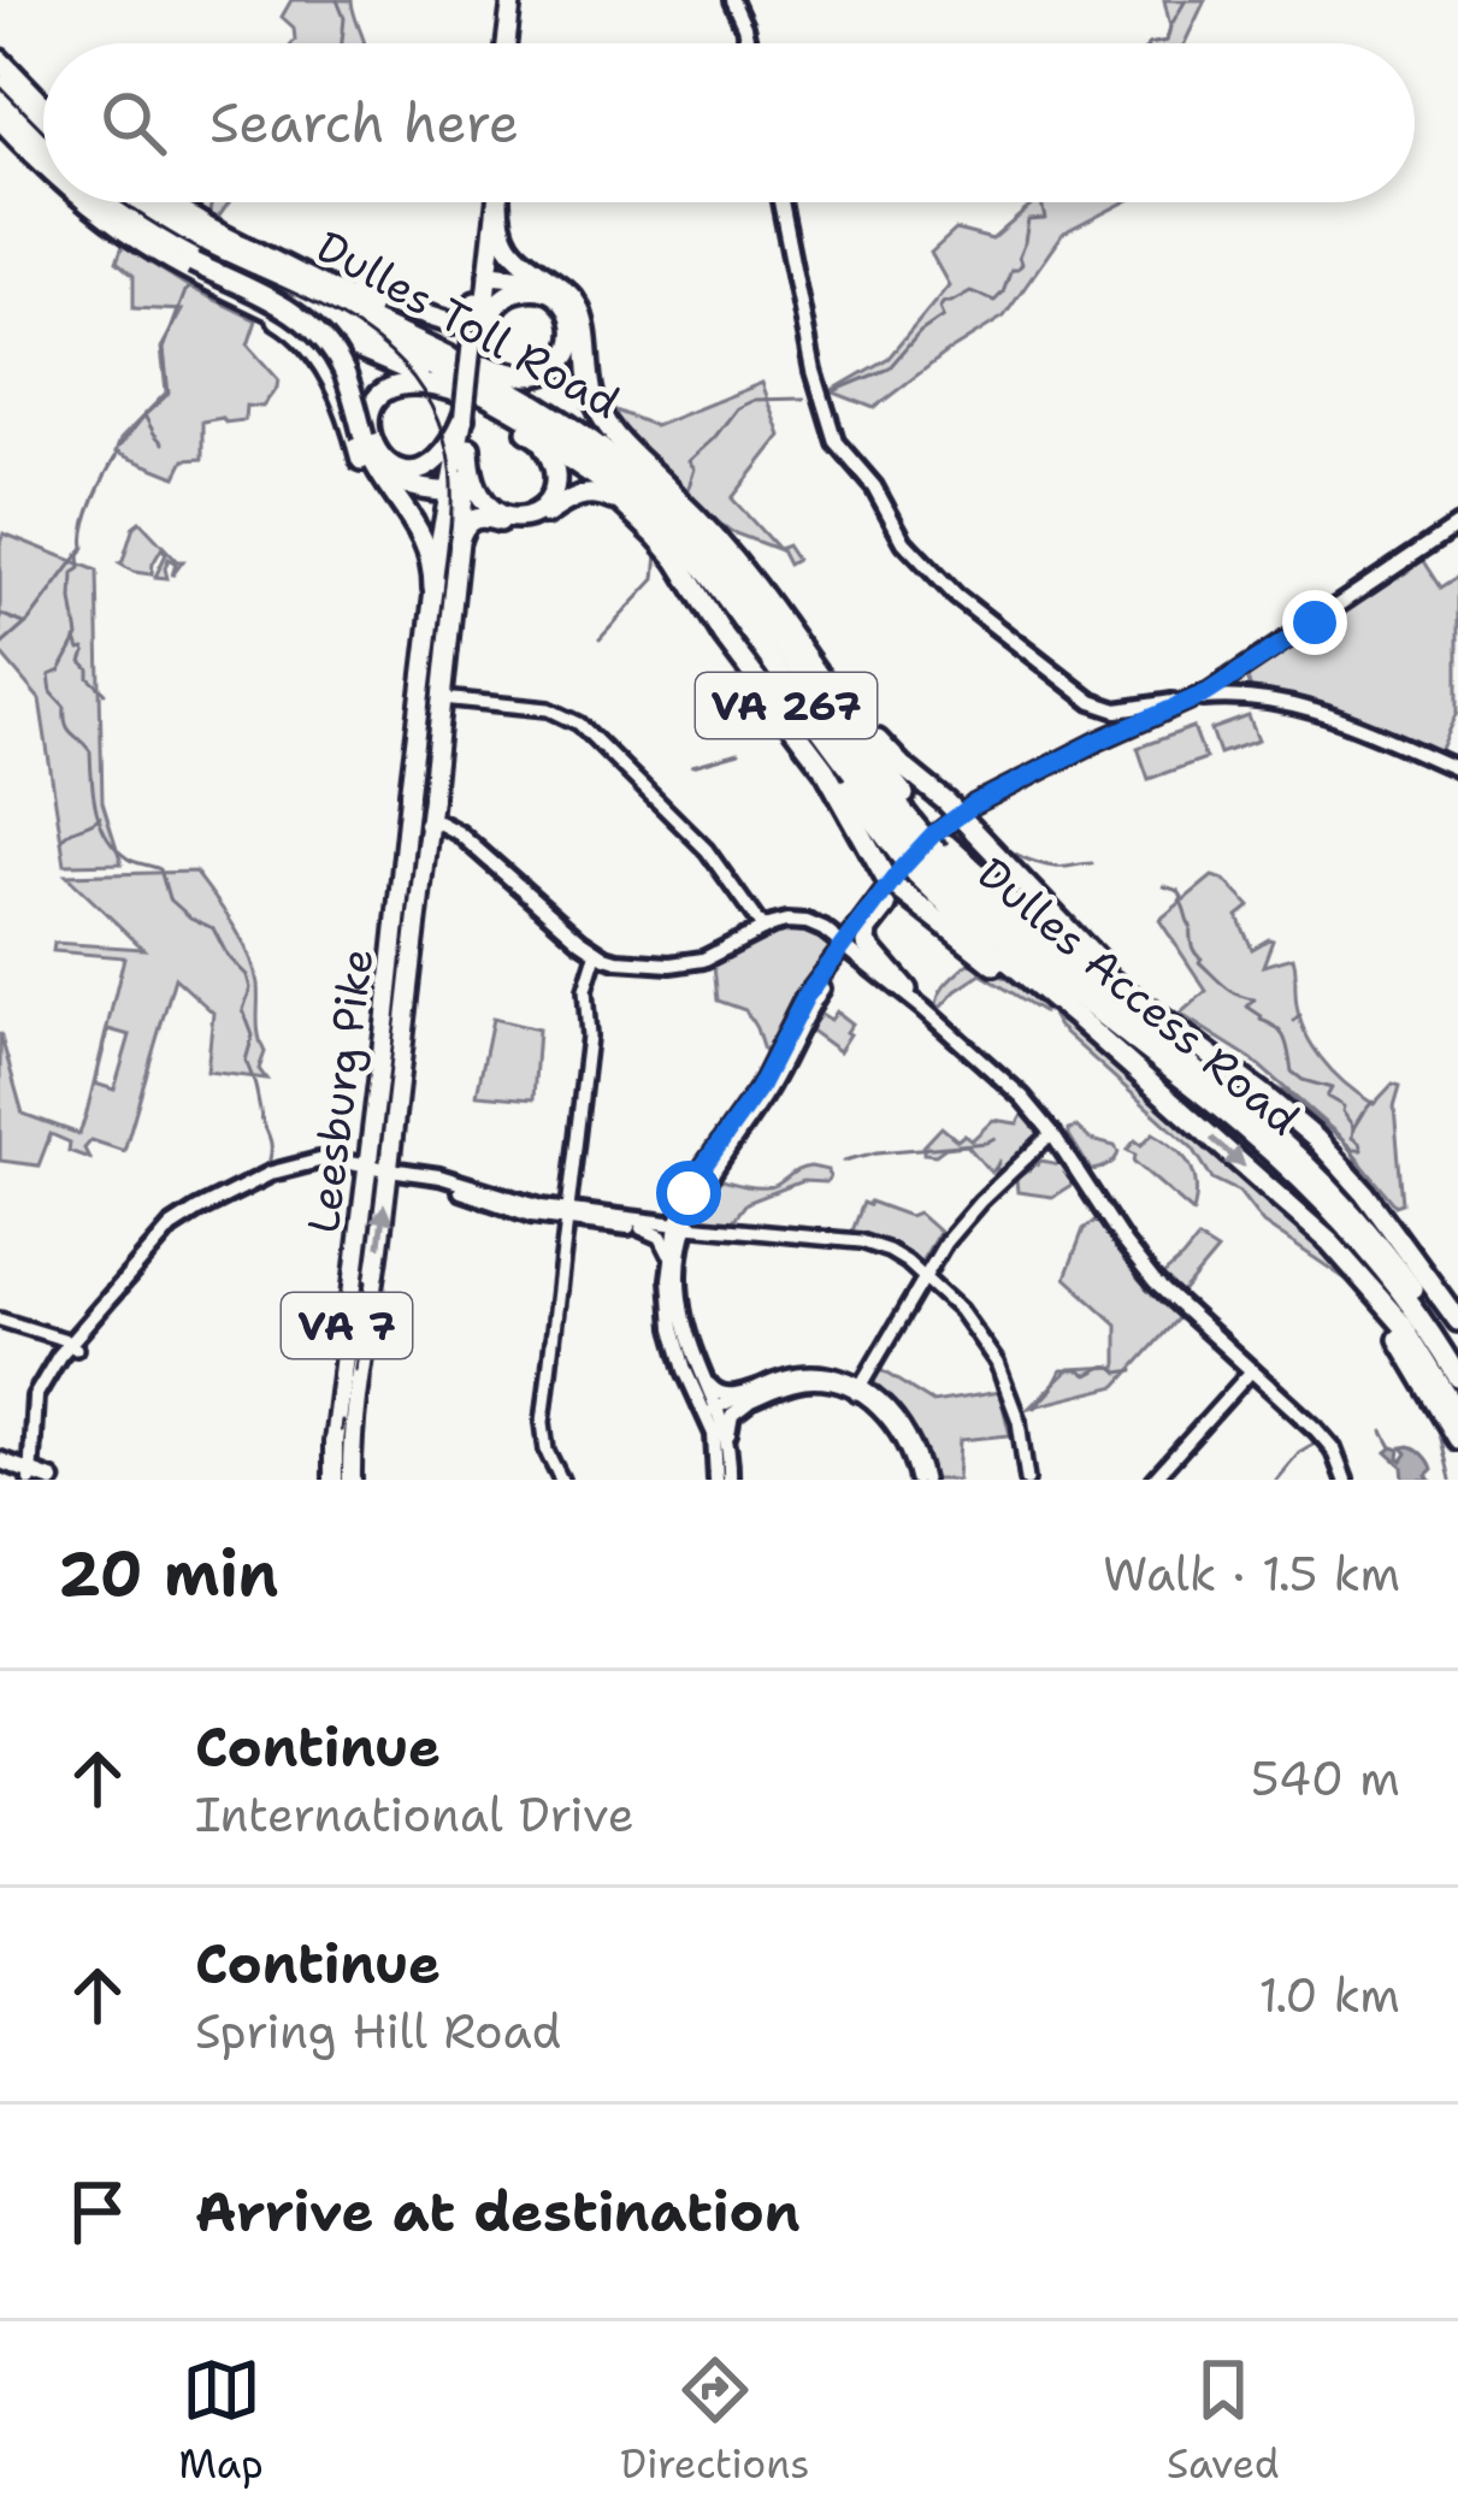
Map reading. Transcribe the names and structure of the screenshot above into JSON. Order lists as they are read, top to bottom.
{
  "streets": {
    "highway": [
      "Dulles Toll Road",
      "VA 267",
      "Dulles Access Road",
      "Leesburg Pike",
      "VA 7"
    ]
  },
  "crossings": [
    ["Dulles Toll Road", "Dulles Access Road"]
  ],
  "page": {
    "search": "Search here",
    "heading": ["20 min", "Walk · 1.5 km"],
    "list": [
      ["Continue", "International Drive", "540 m"],
      ["Continue", "Spring Hill Road", "1.0 km"],
      "Arrive at destination"
    ],
    "nav": ["Map", "Directions", "Saved"]
  }
}
